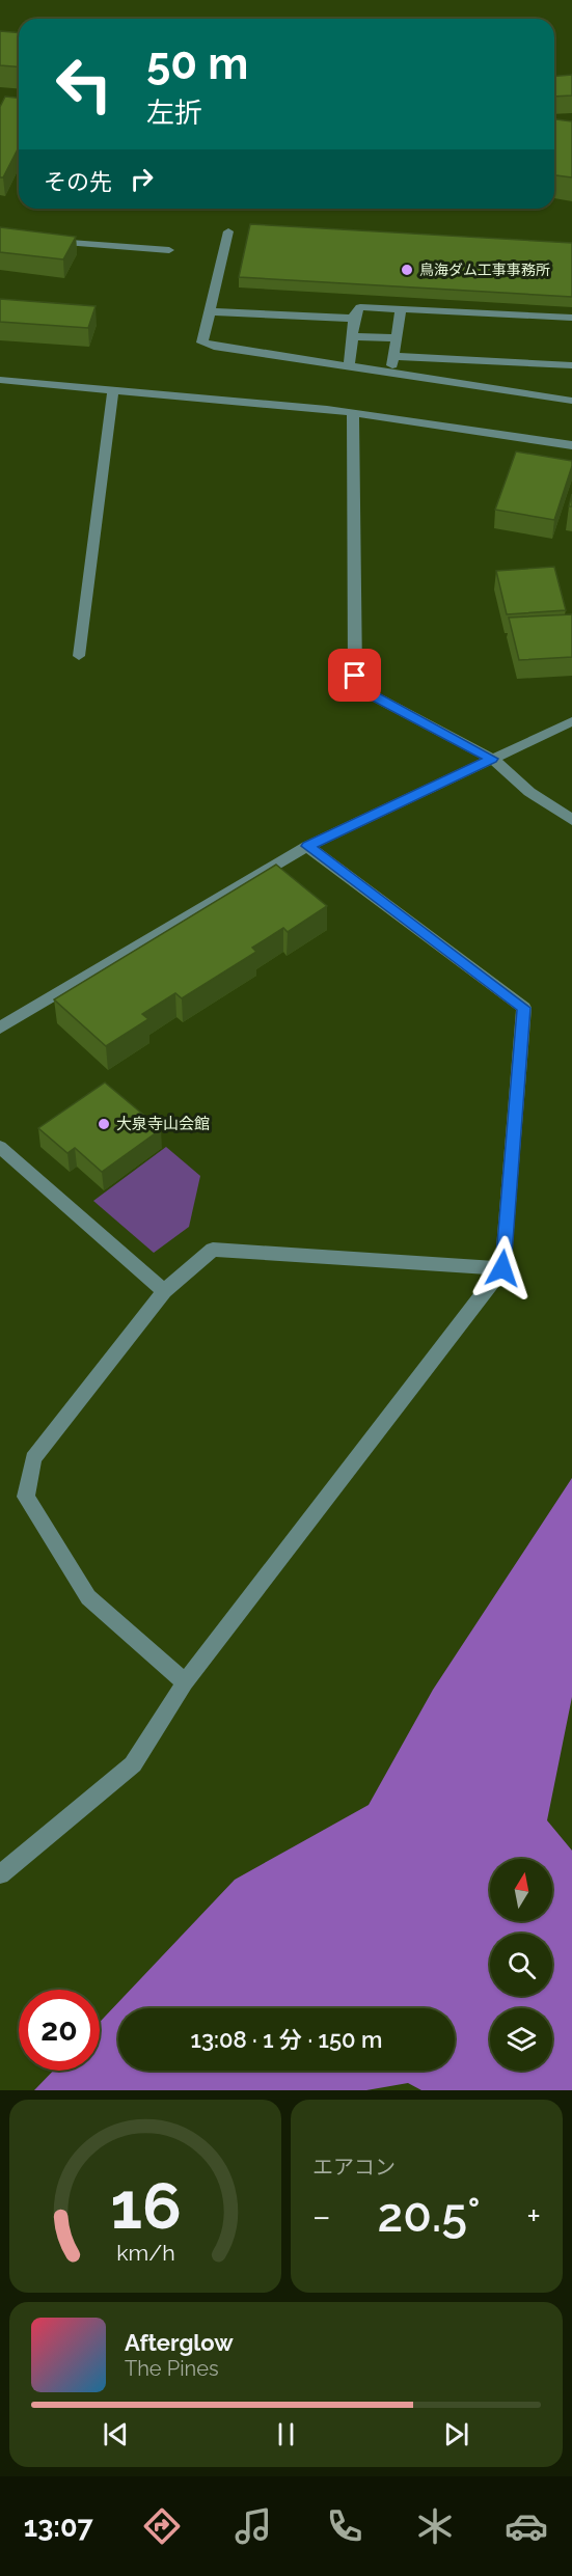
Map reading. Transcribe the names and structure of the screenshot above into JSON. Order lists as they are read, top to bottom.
{
  "places": ["鳥海ダム工事事務所", "大泉寺山会館"],
  "north": "top",
  "page": {
    "turn": ["50 m", "左折"],
    "then": "その先",
    "limit": "20",
    "trip": "13:08 · 1 分 · 150 m",
    "tile": "エアコン",
    "heat": ["−", "20.5°", "+"],
    "song": ["Afterglow", "The Pines"],
    "tabs": "13:07",
    "gauge": ["16", "km/h"]
  }
}
